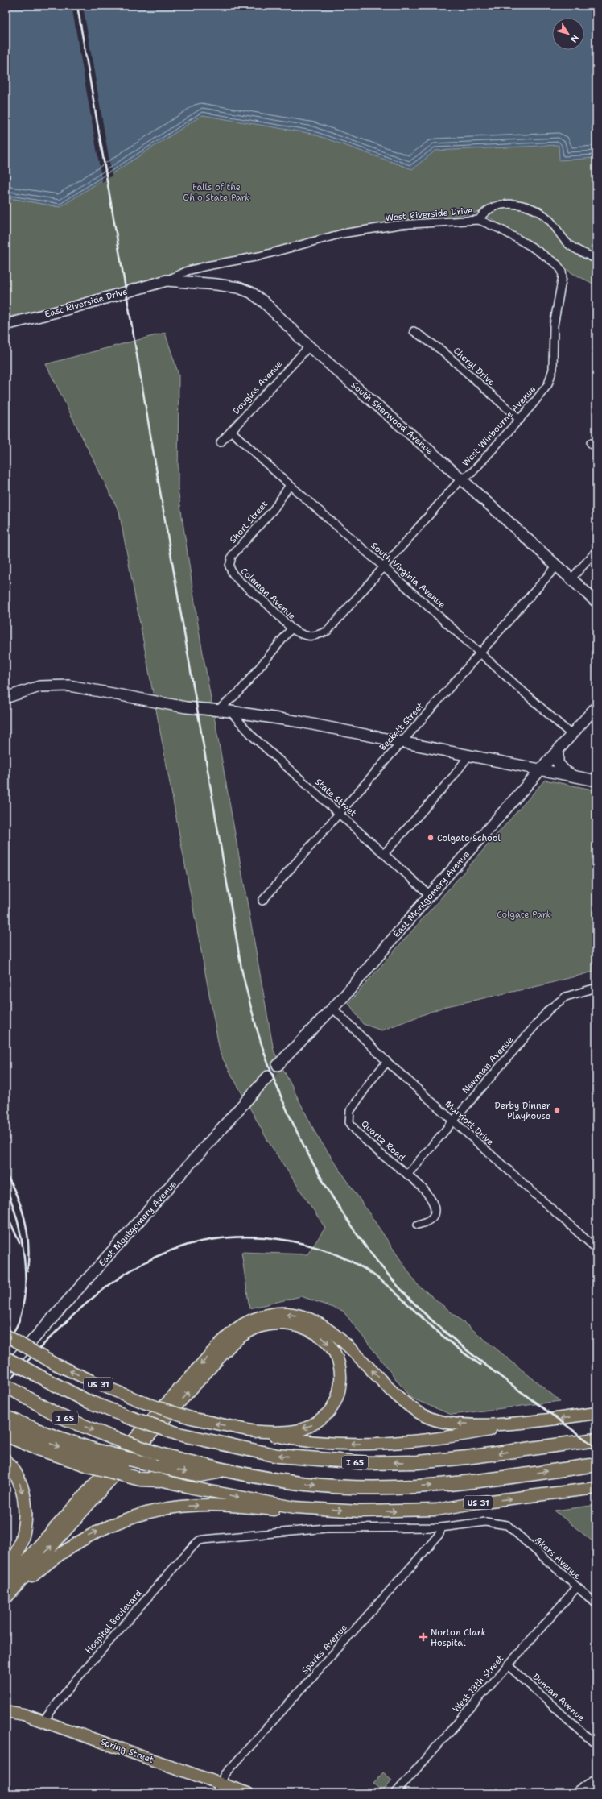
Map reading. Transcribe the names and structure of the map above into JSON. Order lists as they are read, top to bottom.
{
  "streets": {
    "highway": ["I 65"],
    "main road": ["US 31", "Spring Street"],
    "street": [
      "West Riverside Drive",
      "East Riverside Drive",
      "Cheryl Drive",
      "Douglas Avenue",
      "South Sherwood Avenue",
      "West Winbourne Avenue",
      "Short Street",
      "South Virginia Avenue",
      "Coleman Avenue",
      "Beckett Street",
      "State Street",
      "East Montgomery Avenue",
      "Newman Avenue",
      "Marriott Drive",
      "Quartz Road",
      "Akers Avenue",
      "Hospital Boulevard",
      "Sparks Avenue",
      "West 13th Street",
      "Duncan Avenue"
    ]
  },
  "crossings": [
    ["West Riverside Drive", "East Riverside Drive"],
    ["West Riverside Drive", "South Sherwood Avenue"],
    ["West Riverside Drive", "West Winbourne Avenue"],
    ["East Riverside Drive", "South Sherwood Avenue"],
    ["Cheryl Drive", "West Winbourne Avenue"],
    ["Douglas Avenue", "South Sherwood Avenue"],
    ["Douglas Avenue", "South Virginia Avenue"],
    ["South Sherwood Avenue", "West Winbourne Avenue"],
    ["South Sherwood Avenue", "Beckett Street"],
    ["West Winbourne Avenue", "South Virginia Avenue"],
    ["West Winbourne Avenue", "Coleman Avenue"],
    ["Short Street", "South Virginia Avenue"],
    ["Short Street", "Coleman Avenue"],
    ["South Virginia Avenue", "Coleman Avenue"],
    ["South Virginia Avenue", "Beckett Street"],
    ["South Virginia Avenue", "East Montgomery Avenue"],
    ["Beckett Street", "State Street"],
    ["State Street", "East Montgomery Avenue"],
    ["East Montgomery Avenue", "Marriott Drive"],
    ["Newman Avenue", "Marriott Drive"],
    ["Newman Avenue", "Quartz Road"],
    ["Marriott Drive", "Quartz Road"],
    ["Akers Avenue", "Hospital Boulevard"],
    ["Akers Avenue", "Sparks Avenue"],
    ["Akers Avenue", "West 13th Street"],
    ["Hospital Boulevard", "Sparks Avenue"],
    ["Hospital Boulevard", "Spring Street"],
    ["Sparks Avenue", "Spring Street"],
    ["West 13th Street", "Duncan Avenue"]
  ],
  "parks": ["Falls of the Ohio State Park", "Colgate Park"],
  "places": {
    "other": ["Colgate School", "Derby Dinner Playhouse"],
    "health": ["Norton Clark Hospital"]
  },
  "north": "bottom right"
}
